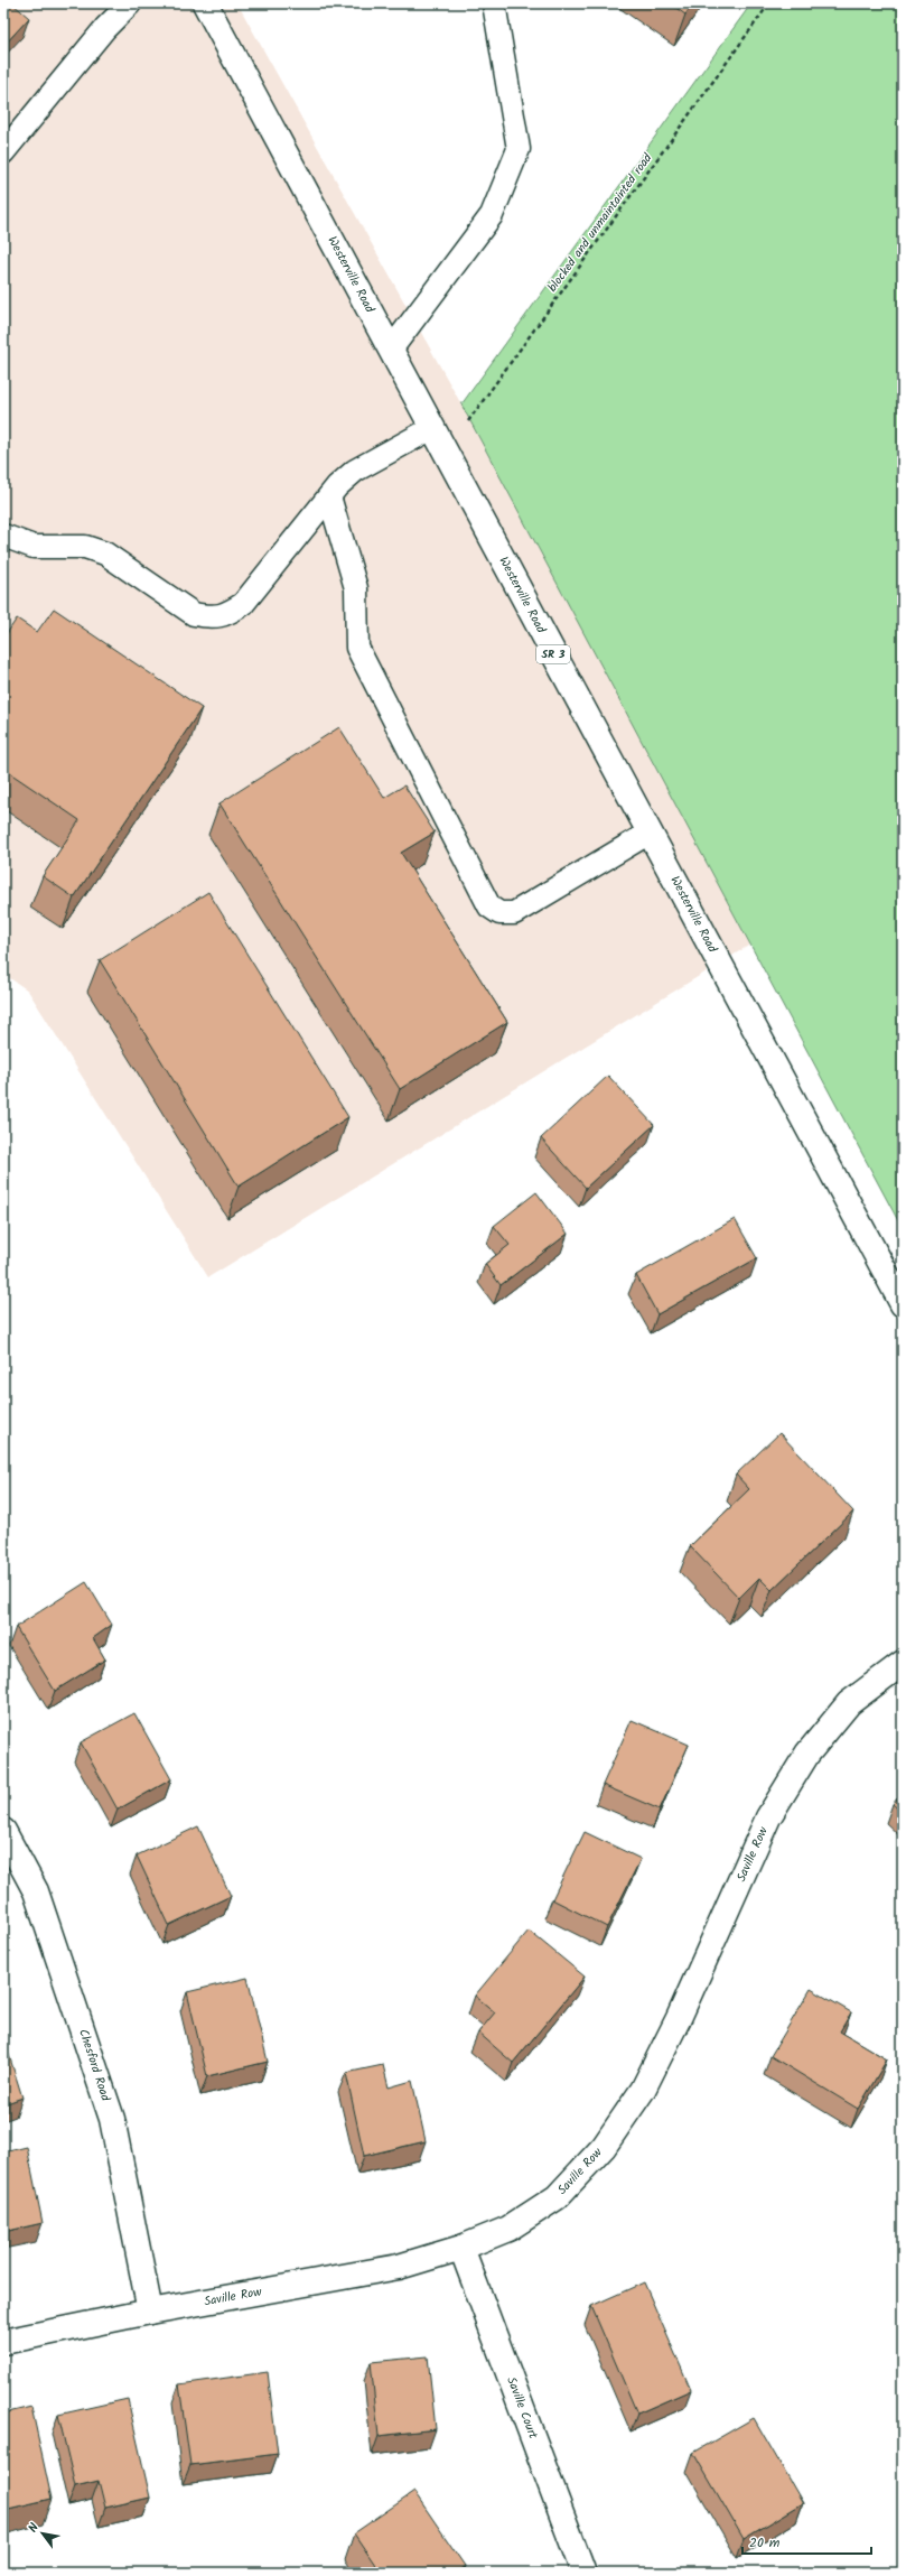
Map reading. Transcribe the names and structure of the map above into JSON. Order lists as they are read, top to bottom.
{
  "streets": {
    "street": [
      "Westerville Road",
      "SR 3",
      "Saville Row",
      "Chesford Road",
      "Saville Court"
    ],
    "path": ["blocked and unmaintainted road"]
  },
  "crossings": [
    ["blocked and unmaintainted road", "Westerville Road"],
    ["Saville Row", "Chesford Road"],
    ["Saville Row", "Saville Court"]
  ],
  "scale_bar": "20 m",
  "north": "top left"
}
